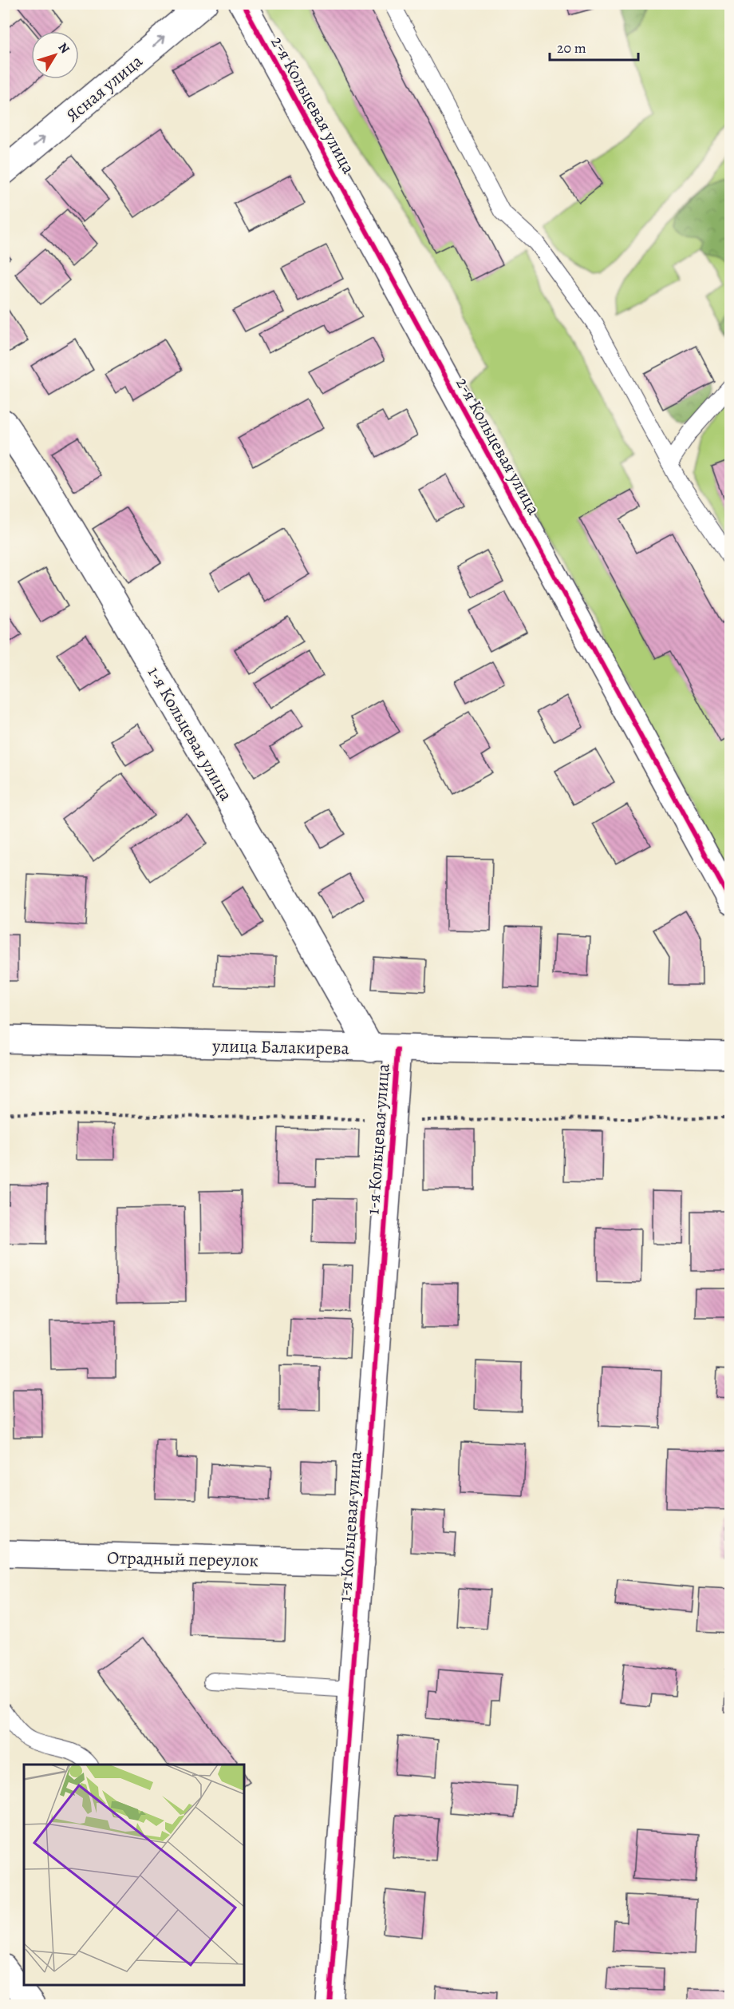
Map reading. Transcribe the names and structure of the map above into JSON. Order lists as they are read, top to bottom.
{
  "streets": {
    "street": [
      "Ясная улица",
      "2-я Кольцевая улица",
      "1-я Кольцевая улица",
      "улица Балакирева",
      "Отрадный переулок"
    ]
  },
  "crossings": [
    ["1-я Кольцевая улица", "улица Балакирева"],
    ["1-я Кольцевая улица", "Отрадный переулок"]
  ],
  "one_way": ["Ясная улица"],
  "scale_bar": "20 m",
  "north": "top right"
}
